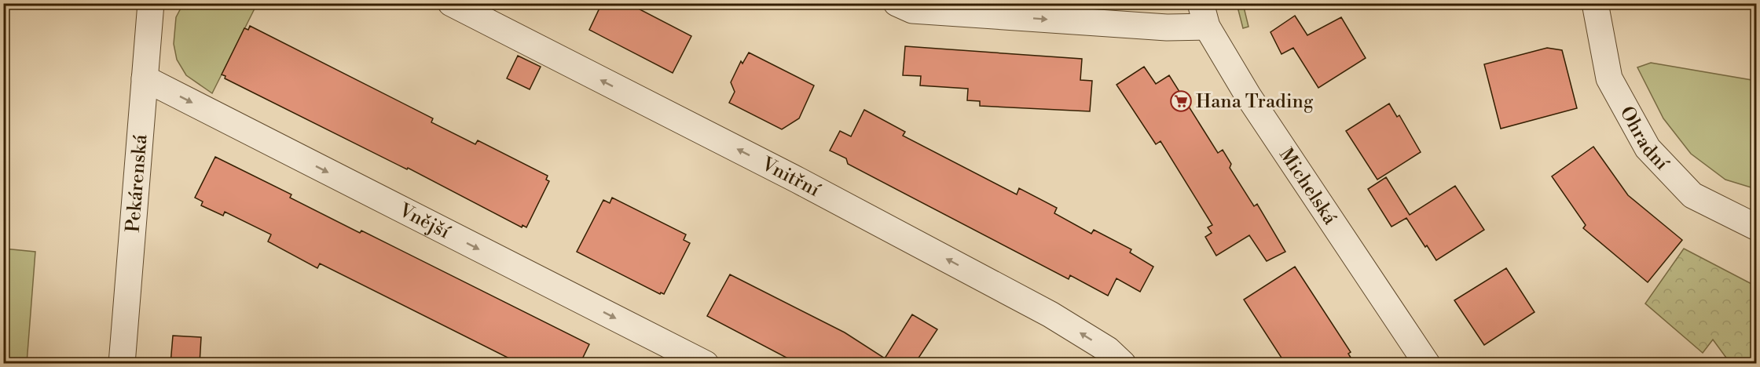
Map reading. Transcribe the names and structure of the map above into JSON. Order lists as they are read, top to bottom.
{
  "streets": {
    "street": [
      "Ohradní",
      "Vnitřní",
      "Pekárenská",
      "Michelská",
      "Vnější"
    ]
  },
  "crossings": [
    ["Pekárenská", "Vnější"]
  ],
  "one_way": ["Vnitřní", "Vnější"],
  "places": {
    "supermarket": ["Hana Trading"]
  }
}
